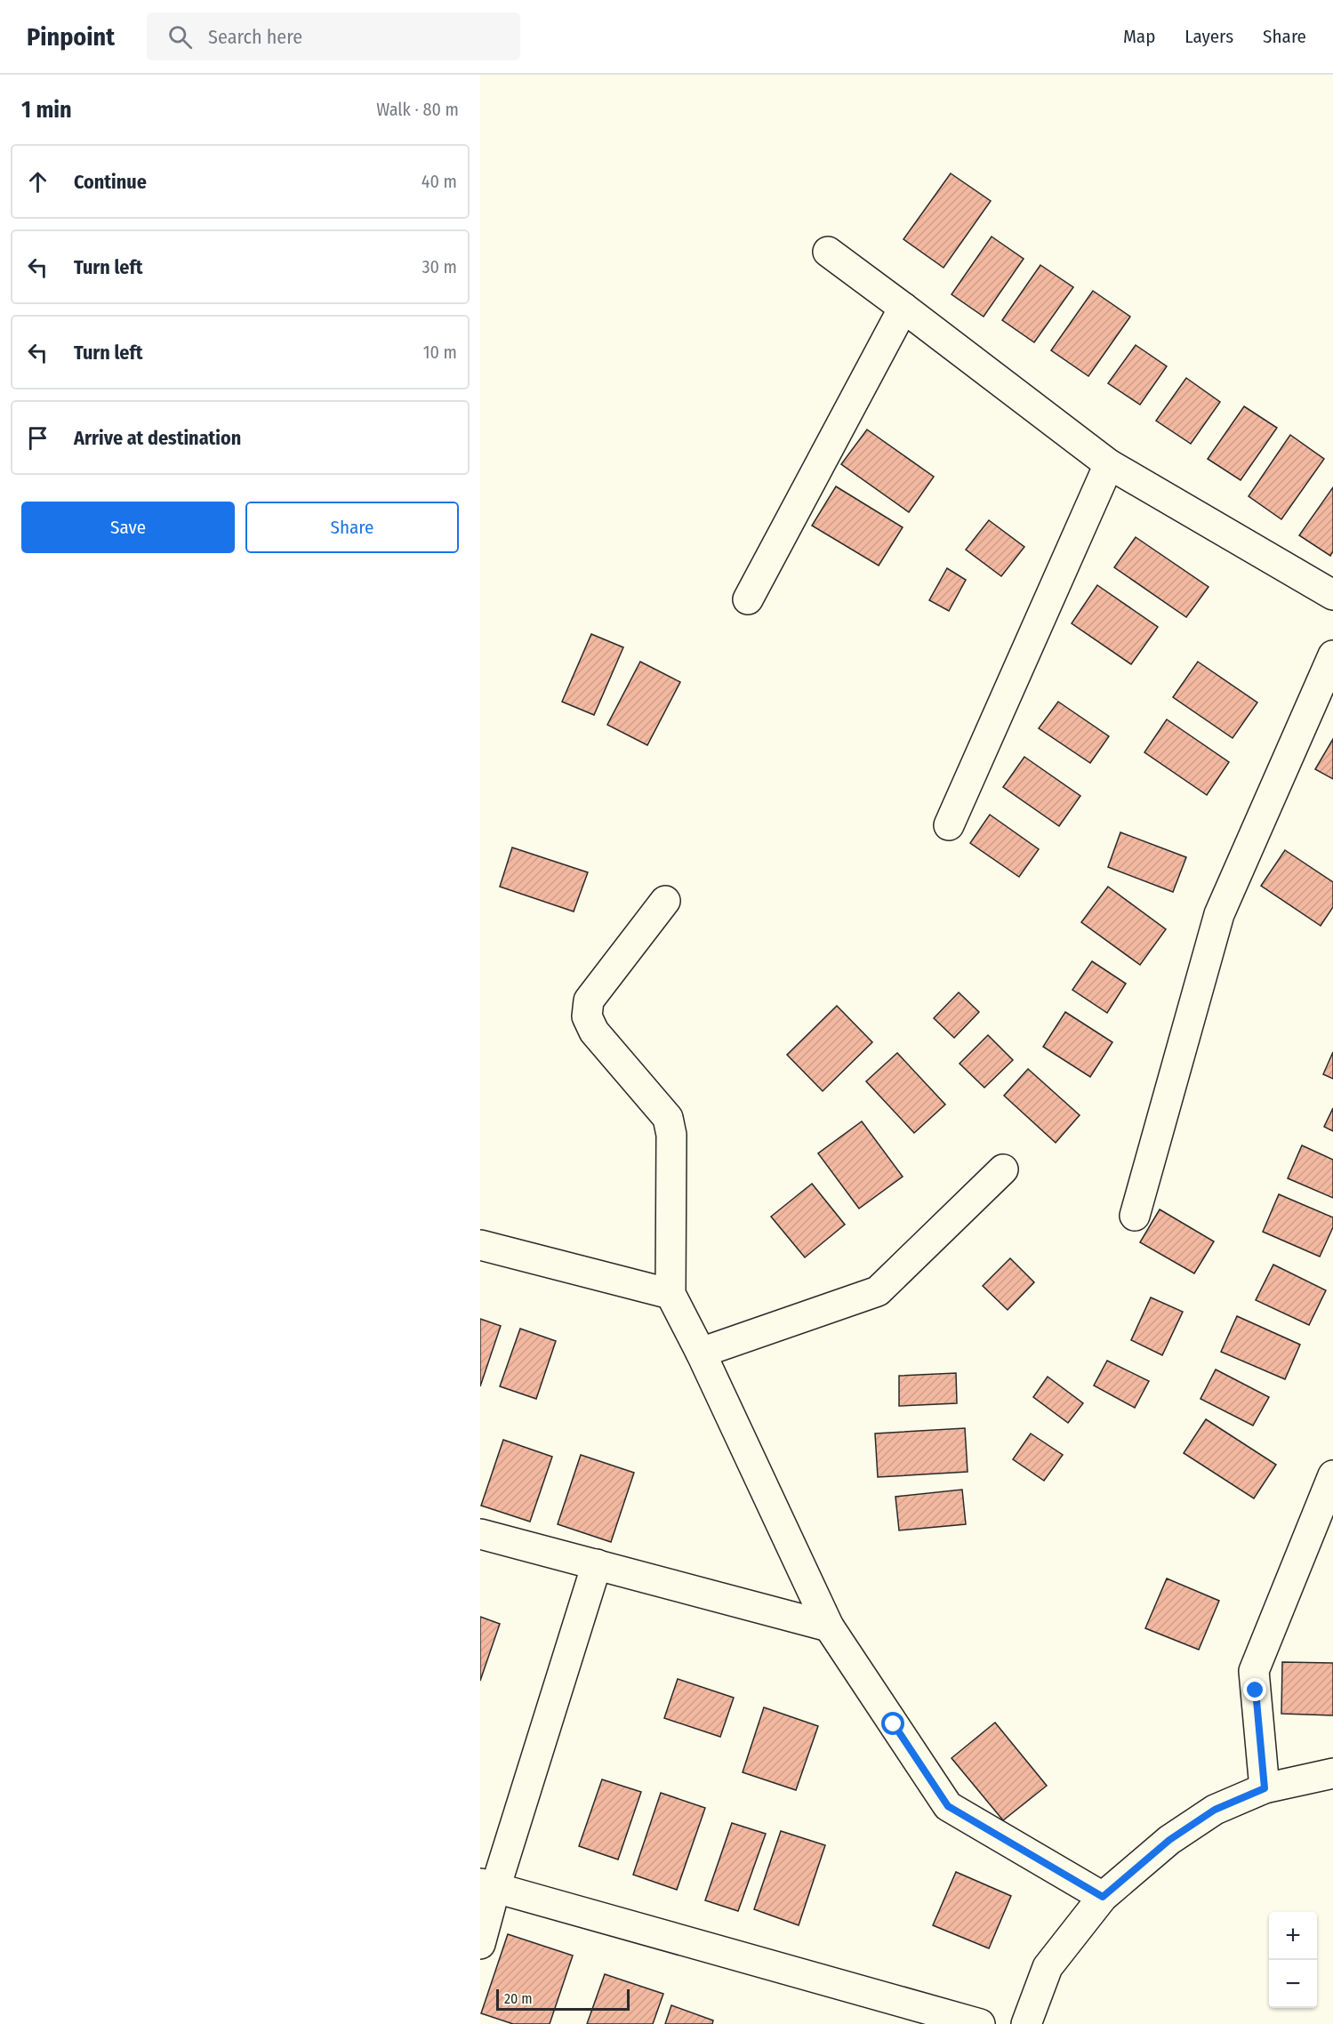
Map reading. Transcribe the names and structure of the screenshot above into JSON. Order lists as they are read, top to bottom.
{
  "scale_bar": "20 m",
  "page": {
    "header": "Pinpoint",
    "search": "Search here",
    "nav": ["Map", "Layers", "Share"],
    "heading": ["1 min", "Walk · 80 m"],
    "list": [
      ["Continue", "40 m"],
      ["Turn left", "30 m"],
      ["Turn left", "10 m"],
      "Arrive at destination"
    ],
    "buttons": ["Save", "Share"],
    "map_buttons": ["+", "−"],
    "scale": "20 m"
  }
}
